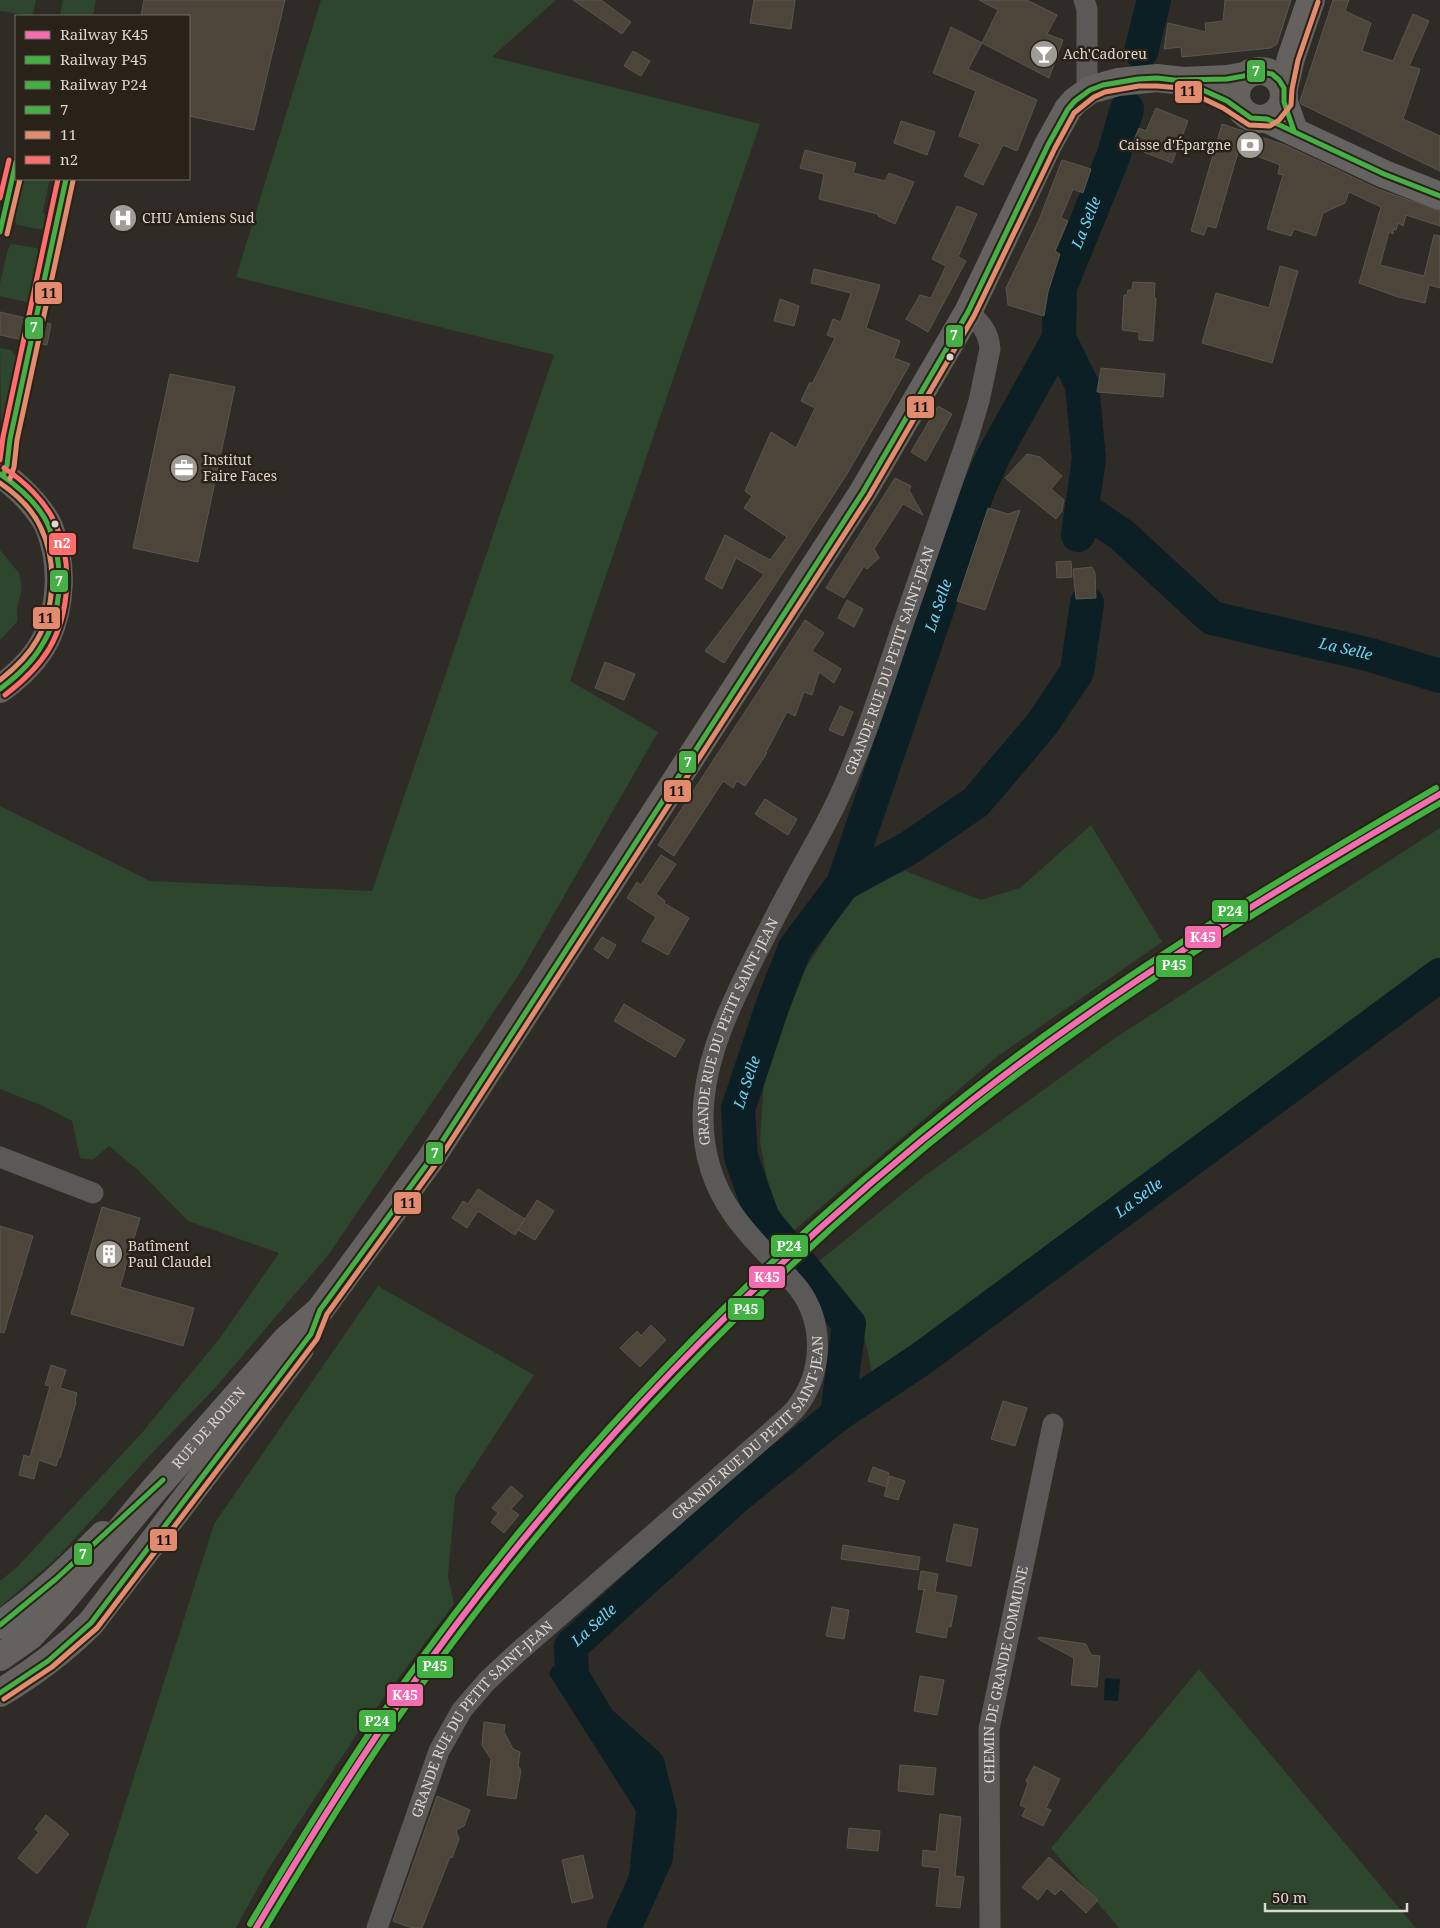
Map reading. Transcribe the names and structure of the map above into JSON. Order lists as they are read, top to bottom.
{
  "streets": {
    "main road": ["RUE DE ROUEN"],
    "street": ["GRANDE RUE DU PETIT SAINT-JEAN", "CHEMIN DE GRANDE COMMUNE"]
  },
  "crossings": [
    ["GRANDE RUE DU PETIT SAINT-JEAN", "RUE DE ROUEN"]
  ],
  "water": ["La Selle"],
  "places": {
    "bar": ["Ach'Cadoreu"],
    "bank": ["Caisse d'Épargne"],
    "hospital": ["CHU Amiens Sud"],
    "office": ["Institut Faire Faces"],
    "building": ["Batîment Paul Claudel"]
  },
  "lines": [
    "transit line 11",
    "transit line 7",
    "transit line n2",
    "rail line P24",
    "rail line K45",
    "rail line P45"
  ],
  "legend": [
    "Railway K45",
    "Railway P45",
    "Railway P24",
    "7",
    "11",
    "n2"
  ],
  "scale_bar": "50 m"
}
